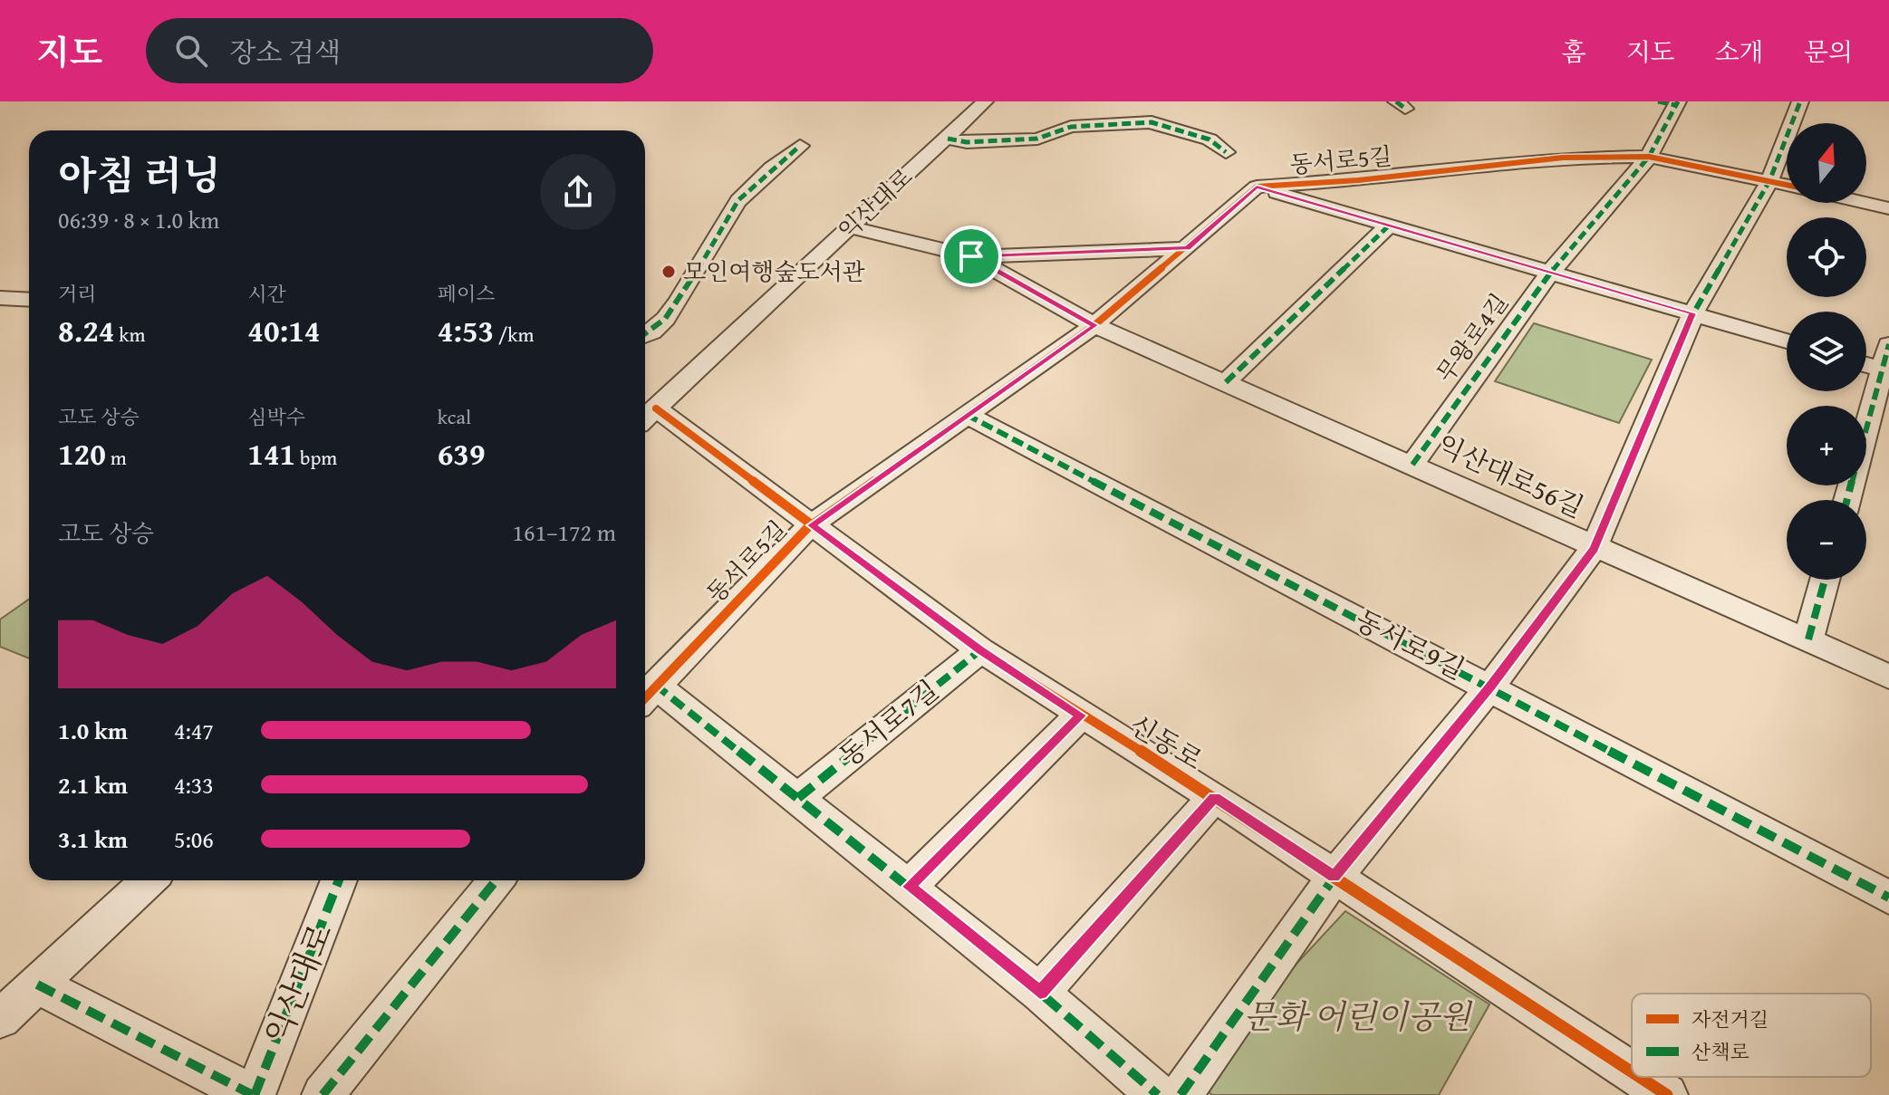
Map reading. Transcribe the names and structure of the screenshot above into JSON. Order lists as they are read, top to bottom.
{
  "streets": {
    "street": [
      "동서로5길",
      "익산대로",
      "무왕로4길",
      "익산대로56길",
      "동서로9길",
      "동서로7길",
      "신동로"
    ]
  },
  "crossings": [
    ["동서로5길", "무왕로4길"],
    ["동서로5길", "익산대로56길"],
    ["동서로5길", "동서로9길"],
    ["동서로5길", "신동로"],
    ["익산대로", "익산대로56길"],
    ["익산대로", "신동로"],
    ["무왕로4길", "익산대로56길"],
    ["동서로7길", "신동로"]
  ],
  "parks": ["문화 어린이공원"],
  "places": ["모인여행숲도서관"],
  "legend": ["자전거길", "산책로"],
  "north": "top",
  "page": {
    "header": "지도",
    "search": "장소 검색",
    "nav": [
      "홈",
      "지도",
      "소개",
      "문의"
    ],
    "map_buttons": ["+", "−"],
    "heading": ["아침 러닝", "06:39 · 8 × 1.0 km"],
    "stats": [
      ["거리", "8.24 km"],
      ["시간", "40:14"],
      ["페이스", "4:53 /km"],
      ["고도 상승", "120 m"],
      ["심박수", "141 bpm"],
      ["kcal", "639"]
    ],
    "chart": ["고도 상승", "161–172 m"],
    "list": [
      {
        "name": "1.0 km",
        "note": "4:47"
      },
      {
        "name": "2.1 km",
        "note": "4:33"
      },
      {
        "name": "3.1 km",
        "note": "5:06"
      }
    ]
  }
}
